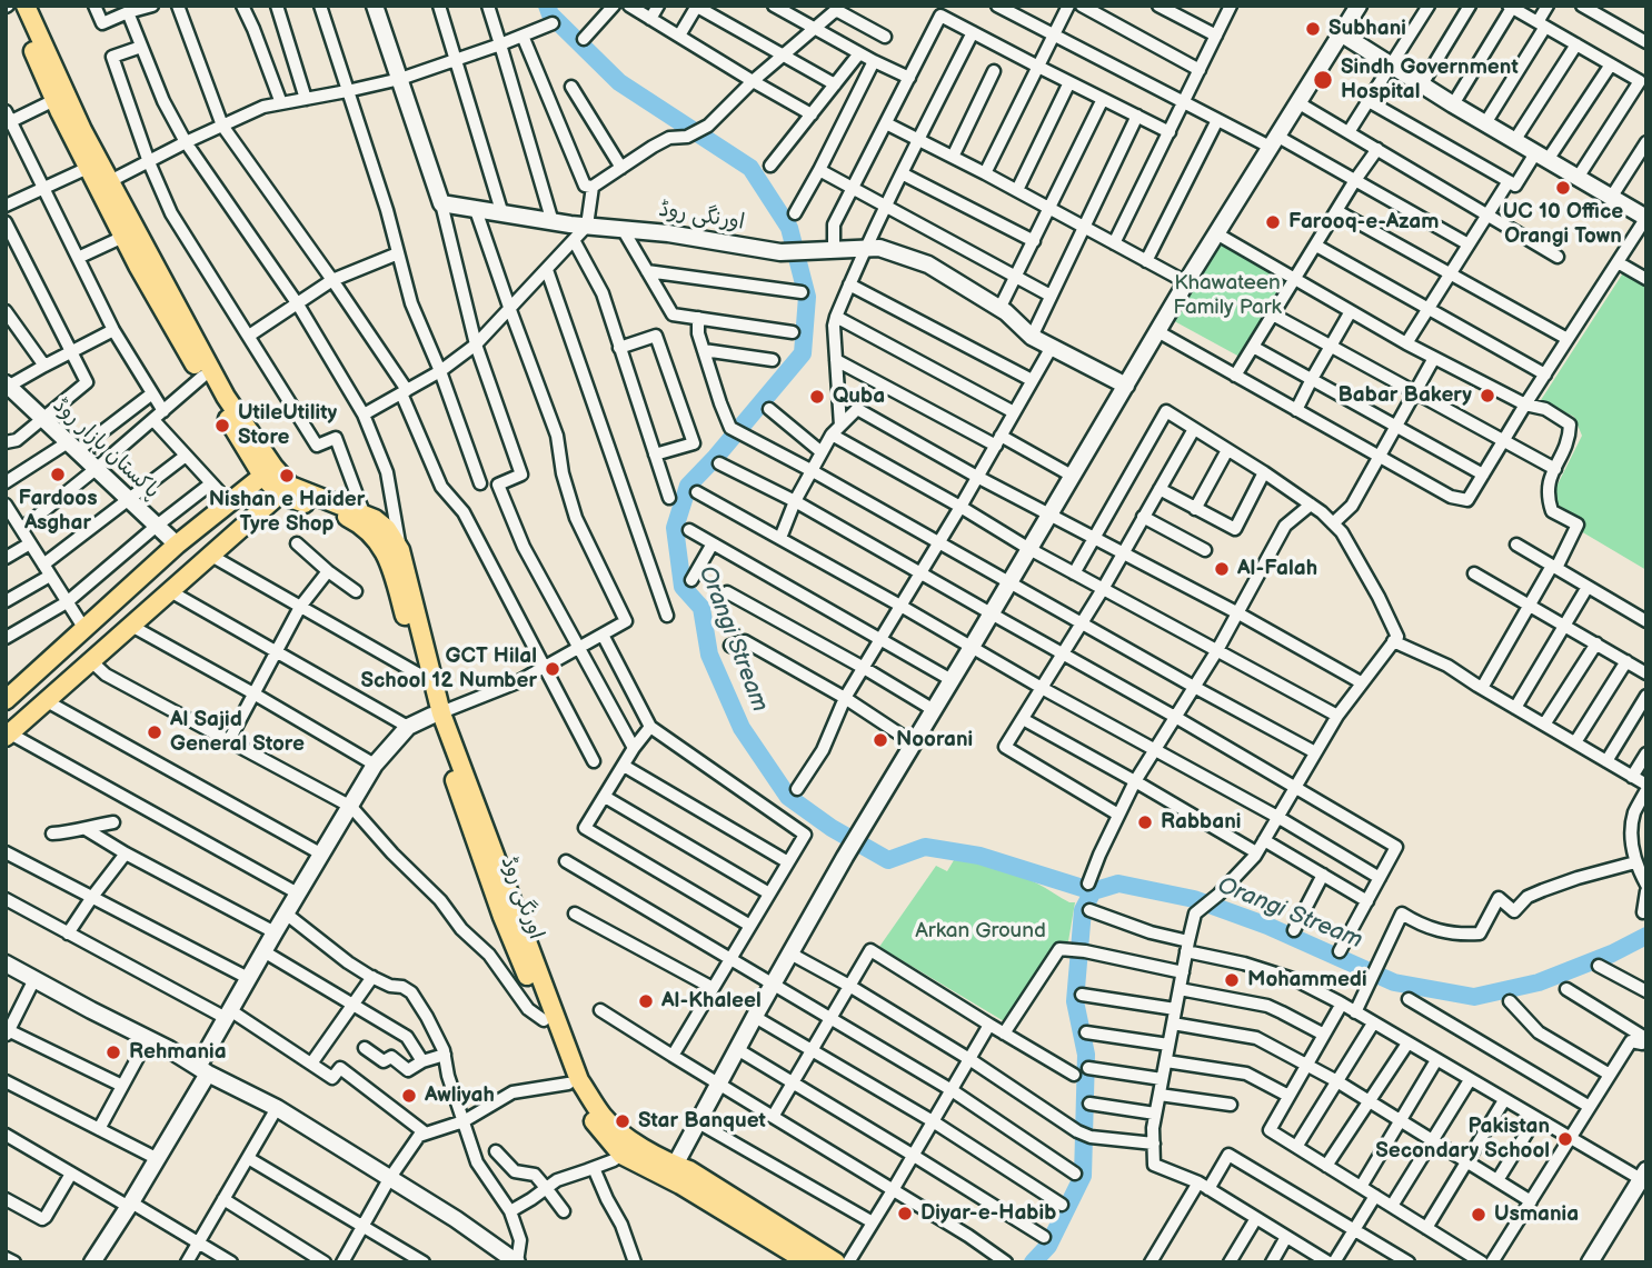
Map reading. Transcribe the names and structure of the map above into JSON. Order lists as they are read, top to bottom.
{
  "streets": {
    "main road": ["اورنگی روڈ"],
    "street": ["پاکستان بازار روڈ"]
  },
  "water": ["Orangi Stream"],
  "parks": ["Khawateen Family Park", "Arkan Ground"],
  "places": [
    "Subhani",
    "Sindh Government Hospital",
    "UC 10 Office Orangi Town",
    "Farooq-e-Azam",
    "Babar Bakery",
    "Quba",
    "UtileUtility Store",
    "Fardoos Asghar",
    "Nishan e Haider Tyre Shop",
    "Al-Falah",
    "GCT Hilal School 12 Number",
    "Al Sajid General Store",
    "Noorani",
    "Rabbani",
    "Mohammedi",
    "Al-Khaleel",
    "Rehmania",
    "Awliyah",
    "Star Banquet",
    "Pakistan Secondary School",
    "Diyar-e-Habib",
    "Usmania"
  ]
}
